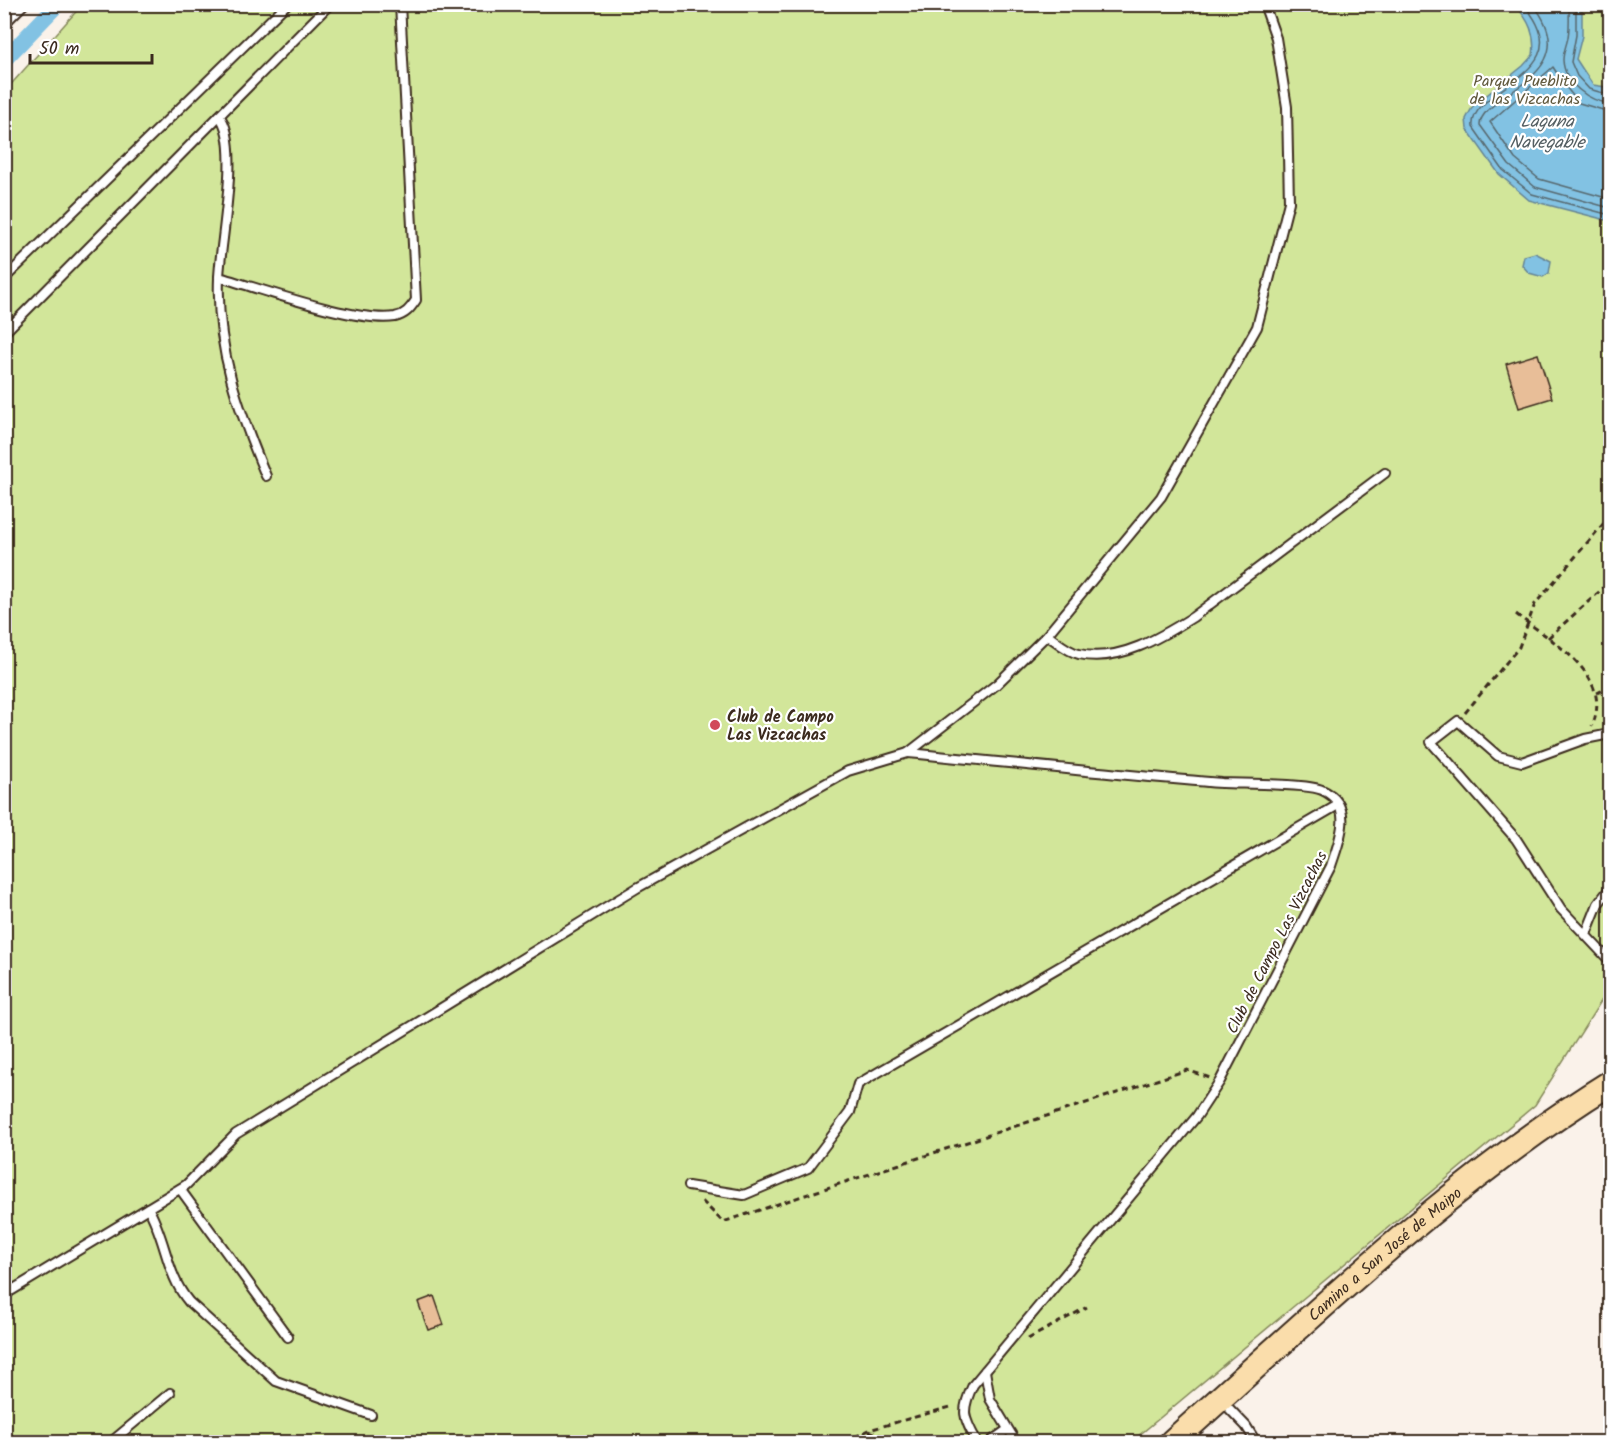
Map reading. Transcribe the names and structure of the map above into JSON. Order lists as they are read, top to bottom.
{
  "streets": {
    "main road": ["Camino a San José de Maipo"],
    "lane": ["Club de Campo Las Vizcachas"]
  },
  "water": ["Laguna Navegable"],
  "parks": ["Parque Pueblito de las Vizcachas"],
  "places": ["Club de Campo Las Vizcachas"],
  "scale_bar": "50 m"
}
